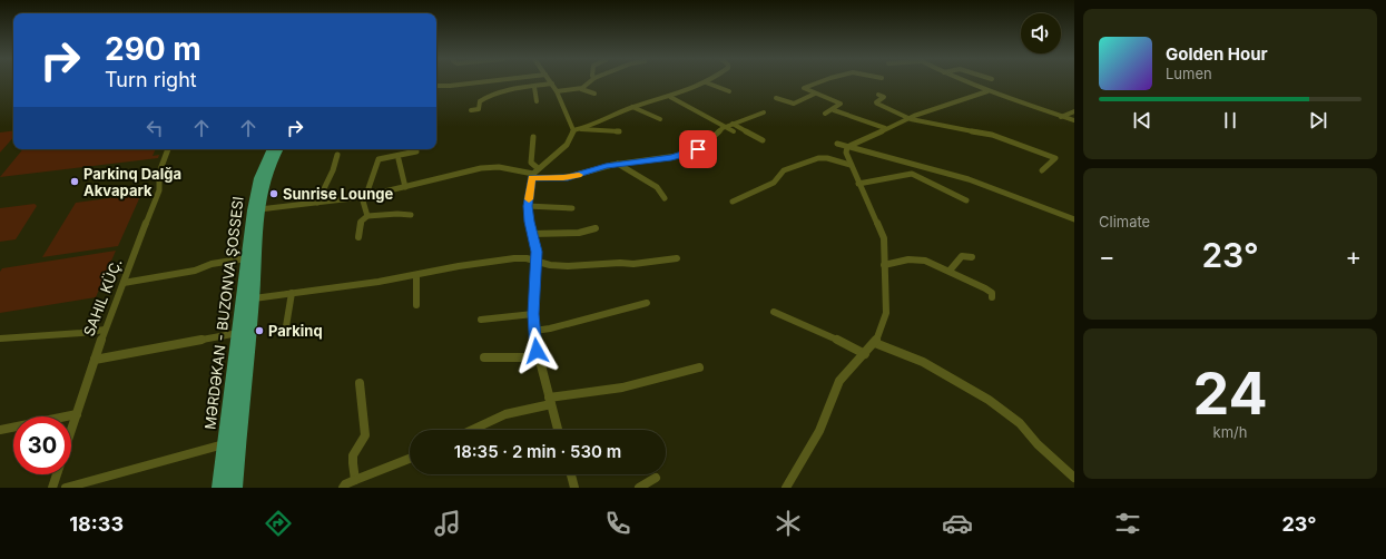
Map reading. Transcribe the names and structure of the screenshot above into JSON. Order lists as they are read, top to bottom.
{
  "streets": {
    "main road": ["MƏRDƏKAN - BUZONVA ŞOSSESI"],
    "street": ["SAHIL KÜÇ."]
  },
  "places": ["Parkinq Dalğa Akvapark", "Sunrise Lounge", "Parkinq"],
  "page": {
    "turn": ["290 m", "Turn right"],
    "song": ["Golden Hour", "Lumen"],
    "tile": [
      "Climate",
      ["24", "km/h"]
    ],
    "heat": ["−", "23°", "+"],
    "limit": "30",
    "trip": "18:35 · 2 min · 530 m",
    "tabs": ["18:33", "23°"]
  }
}
